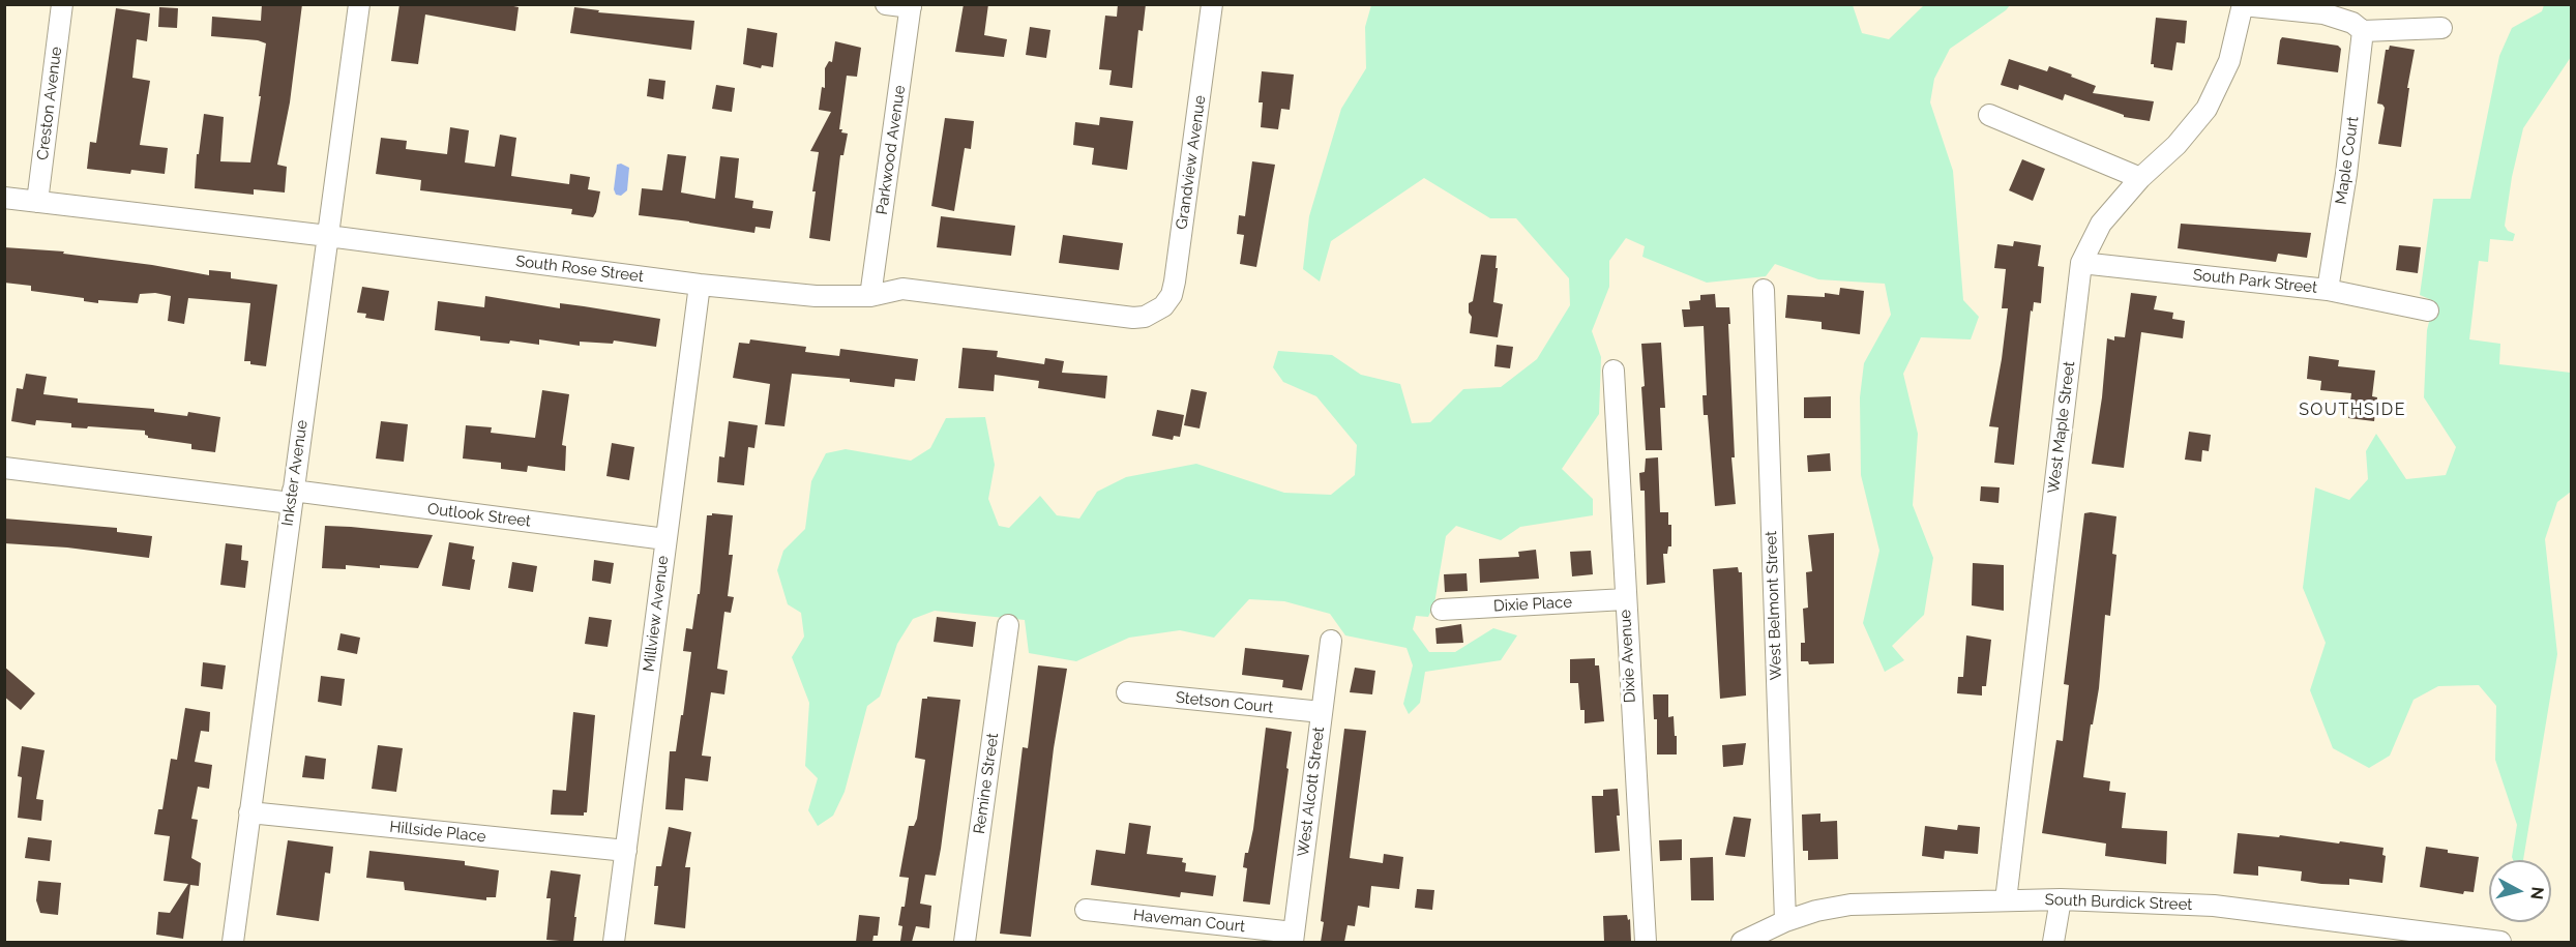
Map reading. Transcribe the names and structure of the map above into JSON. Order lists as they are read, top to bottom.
{
  "streets": {
    "street": [
      "Creston Avenue",
      "Parkwood Avenue",
      "Maple Court",
      "Grandview Avenue",
      "South Rose Street",
      "South Park Street",
      "West Maple Street",
      "Inkster Avenue",
      "Outlook Street",
      "Dixie Place",
      "West Belmont Street",
      "Millview Avenue",
      "Dixie Avenue",
      "Stetson Court",
      "Remine Street",
      "West Alcott Street",
      "Hillside Place",
      "South Burdick Street",
      "Haveman Court"
    ]
  },
  "crossings": [
    ["Creston Avenue", "South Rose Street"],
    ["Parkwood Avenue", "South Rose Street"],
    ["Maple Court", "South Park Street"],
    ["Grandview Avenue", "South Rose Street"],
    ["South Rose Street", "Inkster Avenue"],
    ["South Rose Street", "Millview Avenue"],
    ["South Park Street", "West Maple Street"],
    ["West Maple Street", "South Burdick Street"],
    ["Inkster Avenue", "Outlook Street"],
    ["Inkster Avenue", "Hillside Place"],
    ["Outlook Street", "Millview Avenue"],
    ["Dixie Place", "Dixie Avenue"],
    ["West Belmont Street", "South Burdick Street"],
    ["Millview Avenue", "Hillside Place"],
    ["Stetson Court", "West Alcott Street"],
    ["West Alcott Street", "Haveman Court"]
  ],
  "districts": ["SOUTHSIDE"],
  "north": "right"
}
